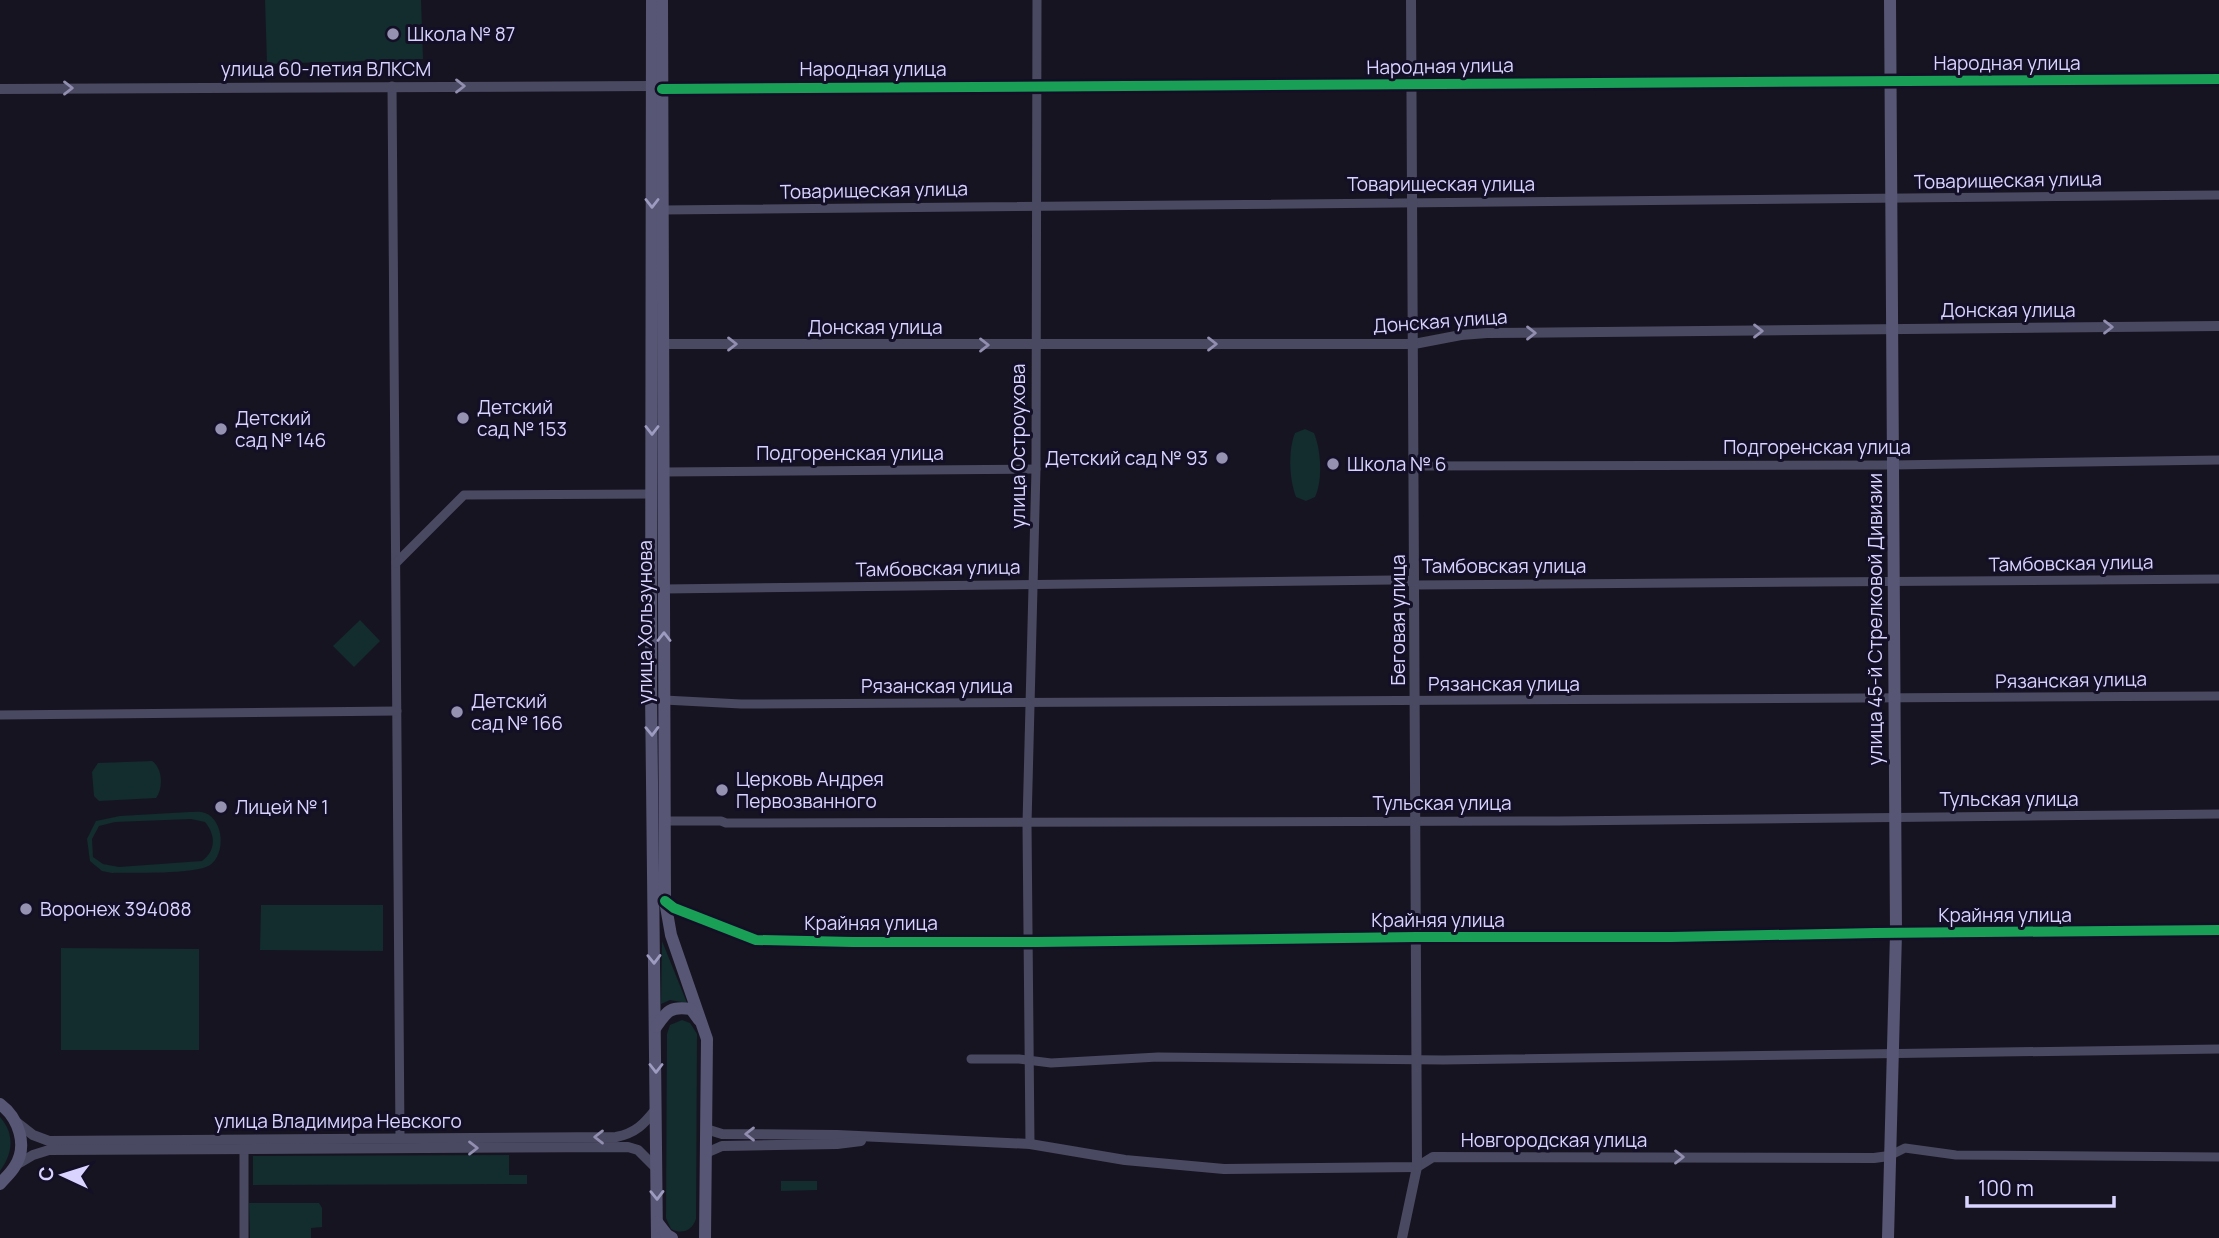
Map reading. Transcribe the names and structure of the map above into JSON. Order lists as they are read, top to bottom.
{
  "streets": {
    "main road": ["улица 45-й Стрелковой Дивизии", "улица Хользунова"],
    "street": [
      "Народная улица",
      "улица 60-летия ВЛКСМ",
      "Товарищеская улица",
      "Донская улица",
      "улица Остроухова",
      "Подгоренская улица",
      "Тамбовская улица",
      "Беговая улица",
      "Рязанская улица",
      "Тульская улица",
      "Крайняя улица",
      "улица Владимира Невского",
      "Новгородская улица"
    ]
  },
  "crossings": [
    ["Народная улица", "улица 60-летия ВЛКСМ"],
    ["Народная улица", "улица Остроухова"],
    ["Народная улица", "улица 45-й Стрелковой Дивизии"],
    ["Народная улица", "Беговая улица"],
    ["Народная улица", "улица Хользунова"],
    ["улица 60-летия ВЛКСМ", "улица Хользунова"],
    ["Товарищеская улица", "улица Остроухова"],
    ["Товарищеская улица", "улица 45-й Стрелковой Дивизии"],
    ["Товарищеская улица", "Беговая улица"],
    ["Товарищеская улица", "улица Хользунова"],
    ["Донская улица", "улица Остроухова"],
    ["Донская улица", "улица 45-й Стрелковой Дивизии"],
    ["Донская улица", "Беговая улица"],
    ["Донская улица", "улица Хользунова"],
    ["улица Остроухова", "Подгоренская улица"],
    ["улица Остроухова", "Тамбовская улица"],
    ["улица Остроухова", "Рязанская улица"],
    ["улица Остроухова", "Тульская улица"],
    ["улица Остроухова", "Крайняя улица"],
    ["улица Остроухова", "Новгородская улица"],
    ["Подгоренская улица", "улица 45-й Стрелковой Дивизии"],
    ["Подгоренская улица", "Беговая улица"],
    ["Подгоренская улица", "улица Хользунова"],
    ["Тамбовская улица", "улица 45-й Стрелковой Дивизии"],
    ["Тамбовская улица", "Беговая улица"],
    ["Тамбовская улица", "улица Хользунова"],
    ["улица 45-й Стрелковой Дивизии", "Рязанская улица"],
    ["улица 45-й Стрелковой Дивизии", "Тульская улица"],
    ["улица 45-й Стрелковой Дивизии", "Крайняя улица"],
    ["улица 45-й Стрелковой Дивизии", "Новгородская улица"],
    ["Беговая улица", "Рязанская улица"],
    ["Беговая улица", "Тульская улица"],
    ["Беговая улица", "Крайняя улица"],
    ["Беговая улица", "Новгородская улица"],
    ["улица Хользунова", "Рязанская улица"],
    ["улица Хользунова", "Тульская улица"],
    ["улица Хользунова", "Крайняя улица"],
    ["улица Хользунова", "улица Владимира Невского"],
    ["улица Хользунова", "Новгородская улица"]
  ],
  "one_way": ["улица 60-летия ВЛКСМ", "Донская улица"],
  "places": [
    "Школа № 87",
    "Детский сад № 153",
    "Детский сад № 146",
    "Детский сад № 93",
    "Школа № 6",
    "Детский сад № 166",
    "Церковь Андрея Первозванного",
    "Лицей № 1",
    "Воронеж 394088"
  ],
  "scale_bar": "100 m",
  "north": "left"
}
